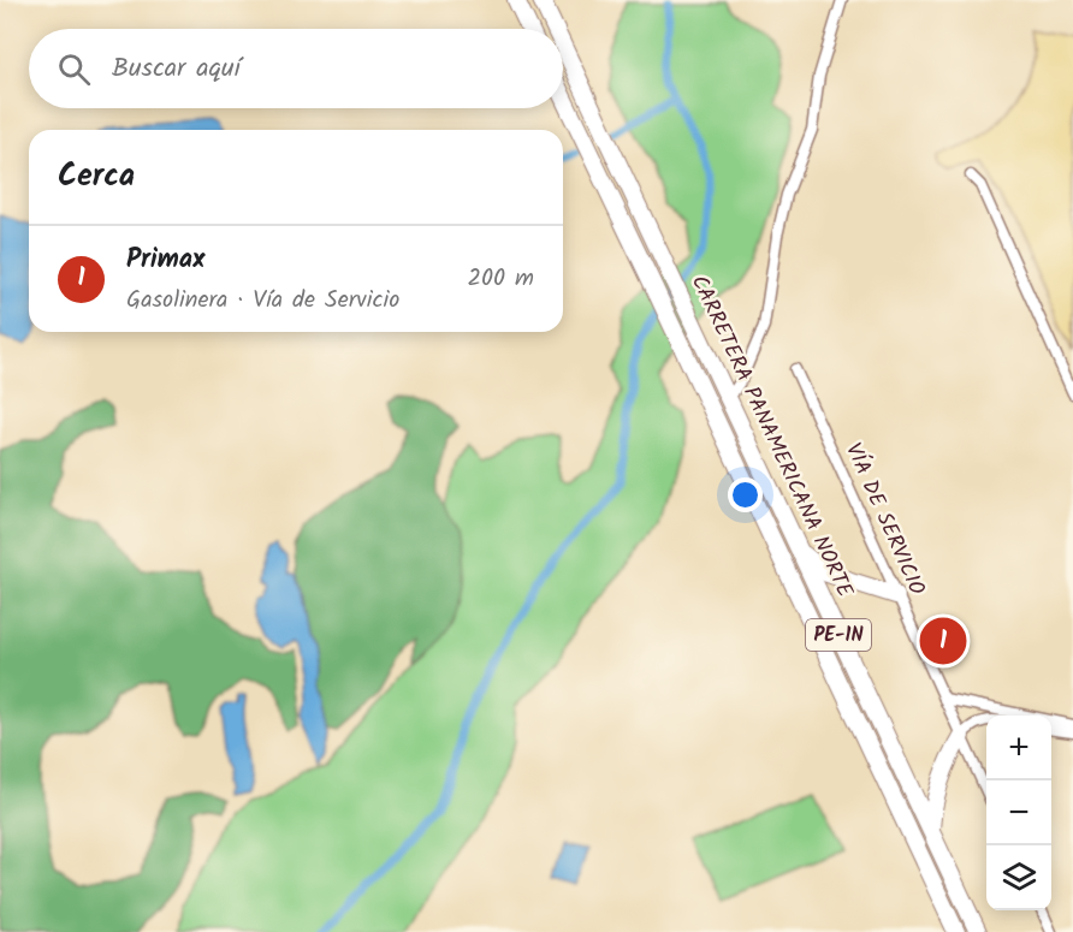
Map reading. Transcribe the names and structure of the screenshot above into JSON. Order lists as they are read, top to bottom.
{
  "streets": {
    "highway": ["CARRETERA PANAMERICANA NORTE", "PE-1N"],
    "street": ["VÍA DE SERVICIO"]
  },
  "page": {
    "search": "Buscar aquí",
    "heading": "Cerca",
    "list": [
      {
        "mark": "1",
        "name": "Primax",
        "note": "Gasolinera · Vía de Servicio",
        "value": "200 m"
      }
    ],
    "pins": "1",
    "map_buttons": ["+", "−"]
  }
}
